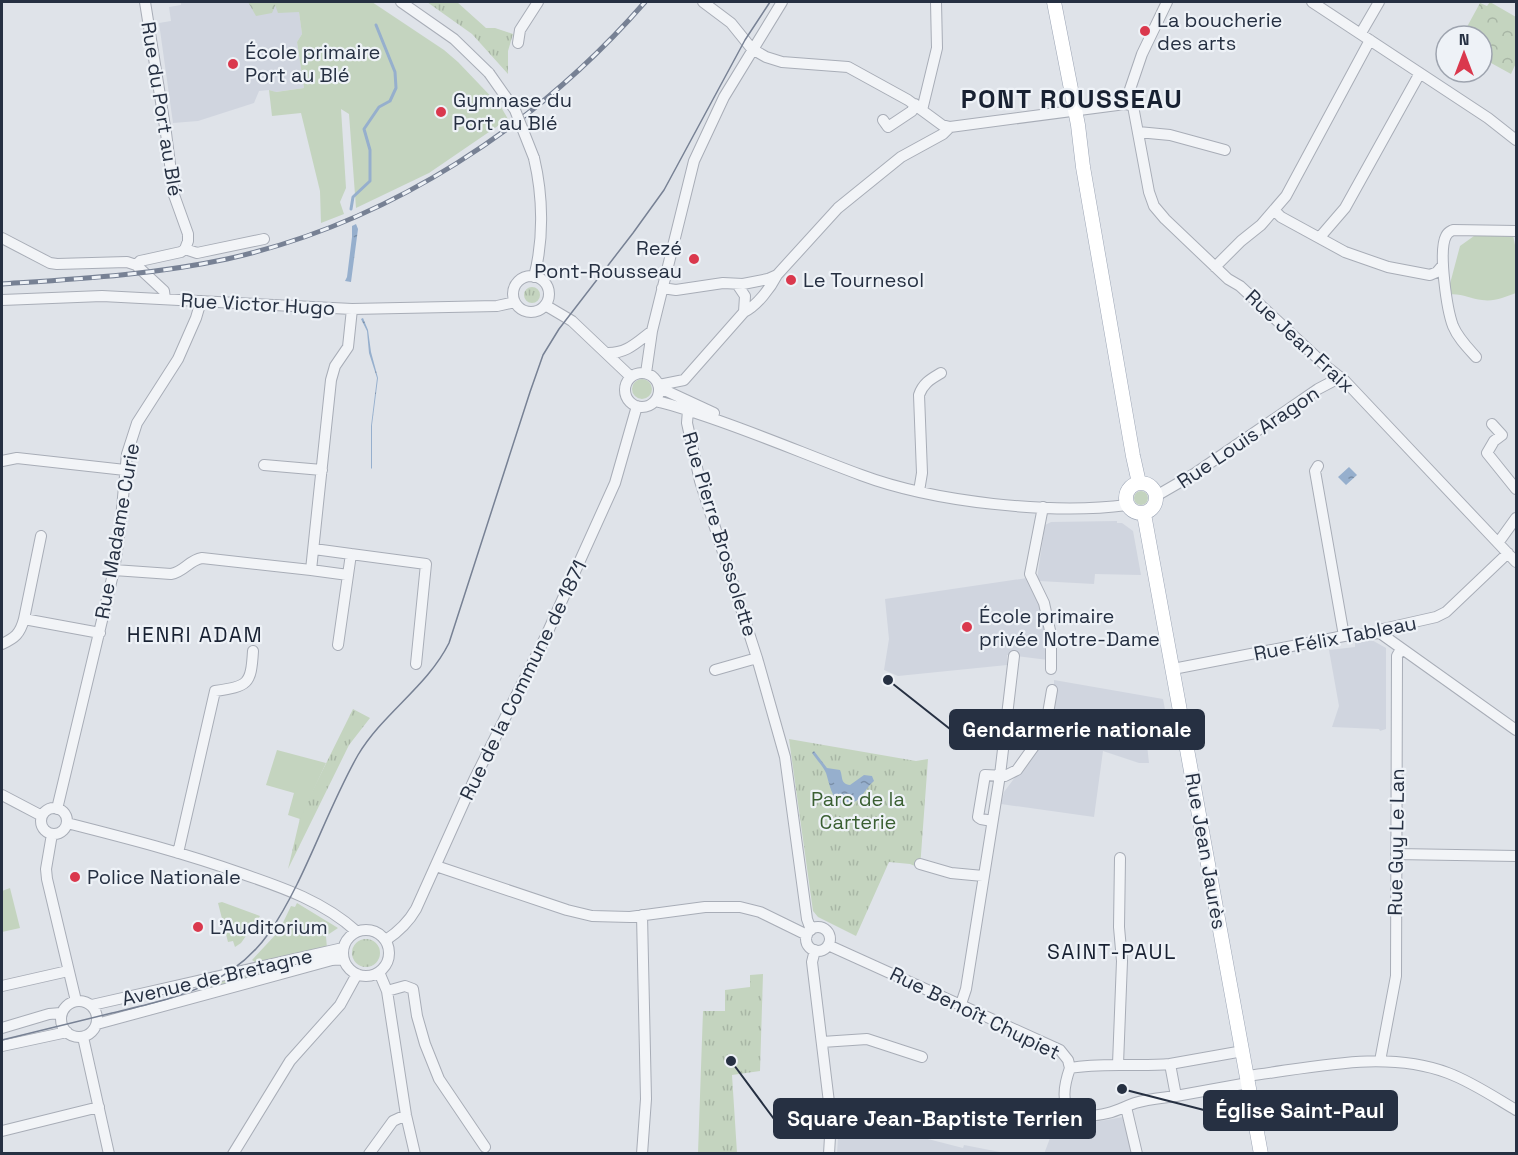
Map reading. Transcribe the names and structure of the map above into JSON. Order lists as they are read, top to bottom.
{
  "streets": {
    "main road": ["Rue Jean Jaurès"],
    "street": [
      "Rue du Port au Blé",
      "Rue Victor Hugo",
      "Rue Jean Fraix",
      "Rue Louis Aragon",
      "Rue Madame Curie",
      "Rue Pierre Brossolette",
      "Rue Félix Tableau",
      "Rue de la Commune de 1871",
      "Rue Guy Le Lan",
      "Avenue de Bretagne",
      "Rue Benoît Chupiet"
    ]
  },
  "crossings": [
    ["Rue Victor Hugo", "Rue Madame Curie"],
    ["Rue Jean Fraix", "Rue Louis Aragon"],
    ["Rue Jean Fraix", "Rue Félix Tableau"],
    ["Rue Louis Aragon", "Rue Jean Jaurès"],
    ["Rue Pierre Brossolette", "Rue Benoît Chupiet"],
    ["Rue Félix Tableau", "Rue Jean Jaurès"],
    ["Rue de la Commune de 1871", "Avenue de Bretagne"],
    ["Rue Jean Jaurès", "Rue Benoît Chupiet"]
  ],
  "districts": ["PONT ROUSSEAU", "HENRI ADAM", "SAINT-PAUL"],
  "parks": ["Parc de la Carterie"],
  "places": [
    "La boucherie des arts",
    "École primaire Port au Blé",
    "Gymnase du Port au Blé",
    "Rezé Pont-Rousseau",
    "Le Tournesol",
    "École primaire privée Notre-Dame",
    "Gendarmerie nationale",
    "Police Nationale",
    "L'Auditorium",
    "Square Jean-Baptiste Terrien",
    "Église Saint-Paul"
  ],
  "north": "top"
}
